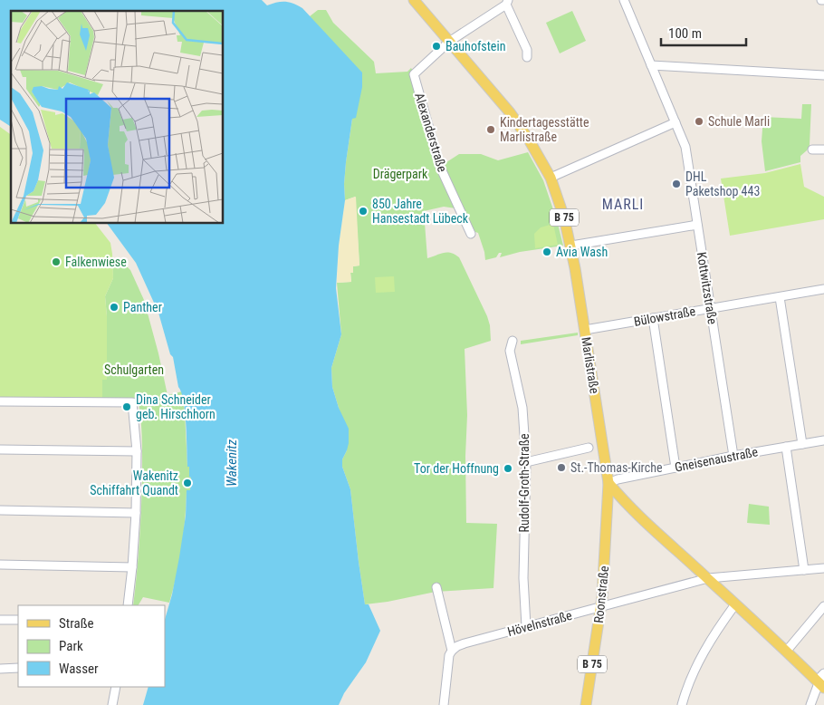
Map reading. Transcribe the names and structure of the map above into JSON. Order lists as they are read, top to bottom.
{
  "streets": {
    "main road": ["B 75", "Marlistraße", "Roonstraße"],
    "street": [
      "Alexanderstraße",
      "Kottwitzstraße",
      "Bülowstraße",
      "Gneisenaustraße",
      "Rudolf-Groth-Straße",
      "Hövelnstraße"
    ]
  },
  "crossings": [
    ["Alexanderstraße", "Marlistraße"],
    ["Kottwitzstraße", "Bülowstraße"],
    ["Kottwitzstraße", "Gneisenaustraße"],
    ["Bülowstraße", "Marlistraße"],
    ["Marlistraße", "Gneisenaustraße"],
    ["Marlistraße", "Roonstraße"],
    ["Gneisenaustraße", "Roonstraße"],
    ["Rudolf-Groth-Straße", "Hövelnstraße"],
    ["Roonstraße", "Hövelnstraße"]
  ],
  "districts": ["MARLI"],
  "water": ["Wakenitz"],
  "parks": ["Drägerpark", "Schulgarten"],
  "places": [
    "Bauhofstein",
    "Schule Marli",
    "Kindertagesstätte Marlistraße",
    "DHL Paketshop 443",
    "850 Jahre Hansestadt Lübeck",
    "Avia Wash",
    "Falkenwiese",
    "Panther",
    "Dina Schneider geb. Hirschhorn",
    "St.-Thomas-Kirche",
    "Tor der Hoffnung",
    "Wakenitz Schiffahrt Quandt"
  ],
  "legend": ["Straße", "Park", "Wasser"],
  "scale_bar": "100 m"
}
